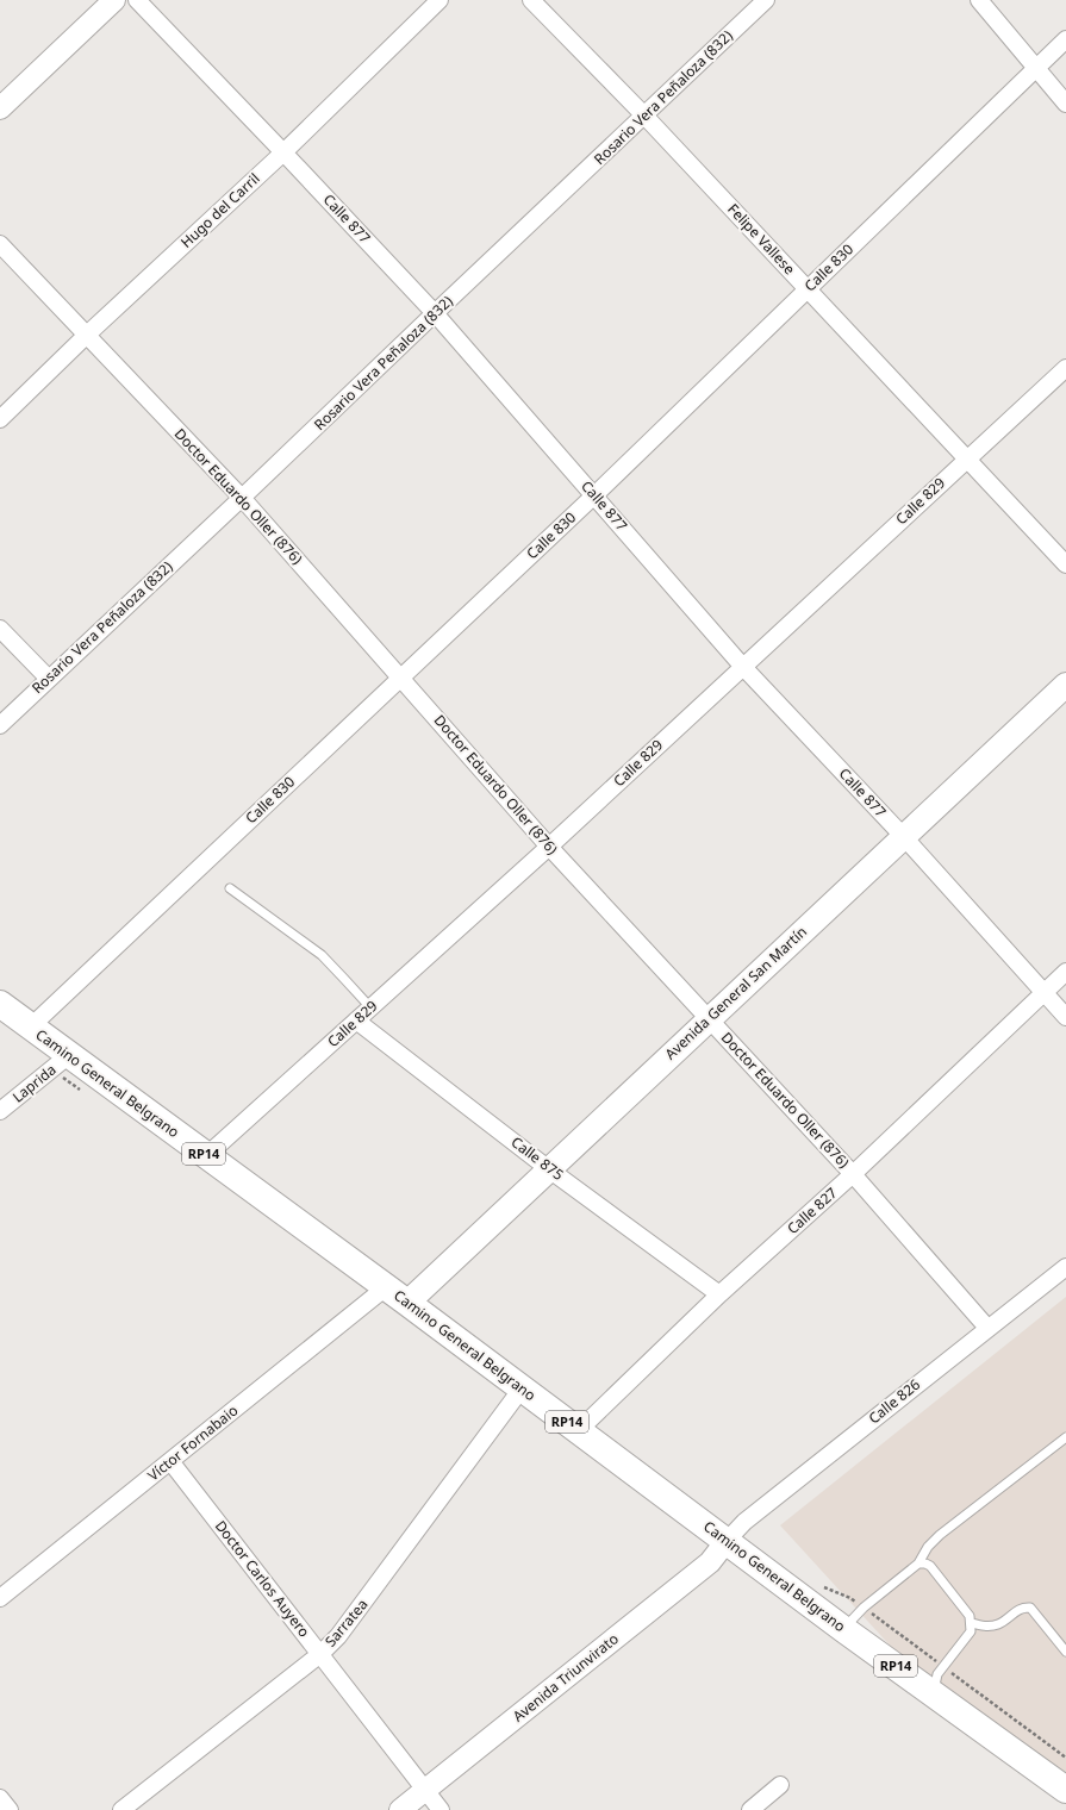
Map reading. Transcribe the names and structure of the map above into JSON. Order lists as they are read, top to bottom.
{
  "streets": {
    "main road": ["Avenida General San Martín", "Camino General Belgrano", "RP14"],
    "street": [
      "Rosario Vera Peñaloza (832)",
      "Hugo del Carril",
      "Calle 877",
      "Felipe Vallese",
      "Calle 830",
      "Doctor Eduardo Oller (876)",
      "Calle 829",
      "Laprida",
      "Calle 875",
      "Calle 827",
      "Calle 826",
      "Víctor Fornabaio",
      "Doctor Carlos Auyero",
      "Sarratea",
      "Avenida Triunvirato"
    ]
  },
  "crossings": [
    ["Rosario Vera Peñaloza (832)", "Calle 877"],
    ["Rosario Vera Peñaloza (832)", "Felipe Vallese"],
    ["Rosario Vera Peñaloza (832)", "Doctor Eduardo Oller (876)"],
    ["Hugo del Carril", "Calle 877"],
    ["Hugo del Carril", "Doctor Eduardo Oller (876)"],
    ["Calle 877", "Calle 830"],
    ["Calle 877", "Calle 829"],
    ["Calle 877", "Avenida General San Martín"],
    ["Calle 877", "Calle 827"],
    ["Felipe Vallese", "Calle 830"],
    ["Felipe Vallese", "Calle 829"],
    ["Calle 830", "Doctor Eduardo Oller (876)"],
    ["Calle 830", "Camino General Belgrano"],
    ["Doctor Eduardo Oller (876)", "Calle 829"],
    ["Doctor Eduardo Oller (876)", "Avenida General San Martín"],
    ["Doctor Eduardo Oller (876)", "Calle 827"],
    ["Doctor Eduardo Oller (876)", "Calle 826"],
    ["Calle 829", "Camino General Belgrano"],
    ["Calle 829", "Calle 875"],
    ["Avenida General San Martín", "Camino General Belgrano"],
    ["Avenida General San Martín", "Calle 875"],
    ["Laprida", "Camino General Belgrano"],
    ["Camino General Belgrano", "Calle 827"],
    ["Camino General Belgrano", "Calle 826"],
    ["Camino General Belgrano", "Víctor Fornabaio"],
    ["Camino General Belgrano", "Sarratea"],
    ["Camino General Belgrano", "Avenida Triunvirato"],
    ["Calle 875", "Calle 827"],
    ["Calle 826", "Avenida Triunvirato"],
    ["Víctor Fornabaio", "Doctor Carlos Auyero"],
    ["Doctor Carlos Auyero", "Sarratea"],
    ["Doctor Carlos Auyero", "Avenida Triunvirato"]
  ]
}
